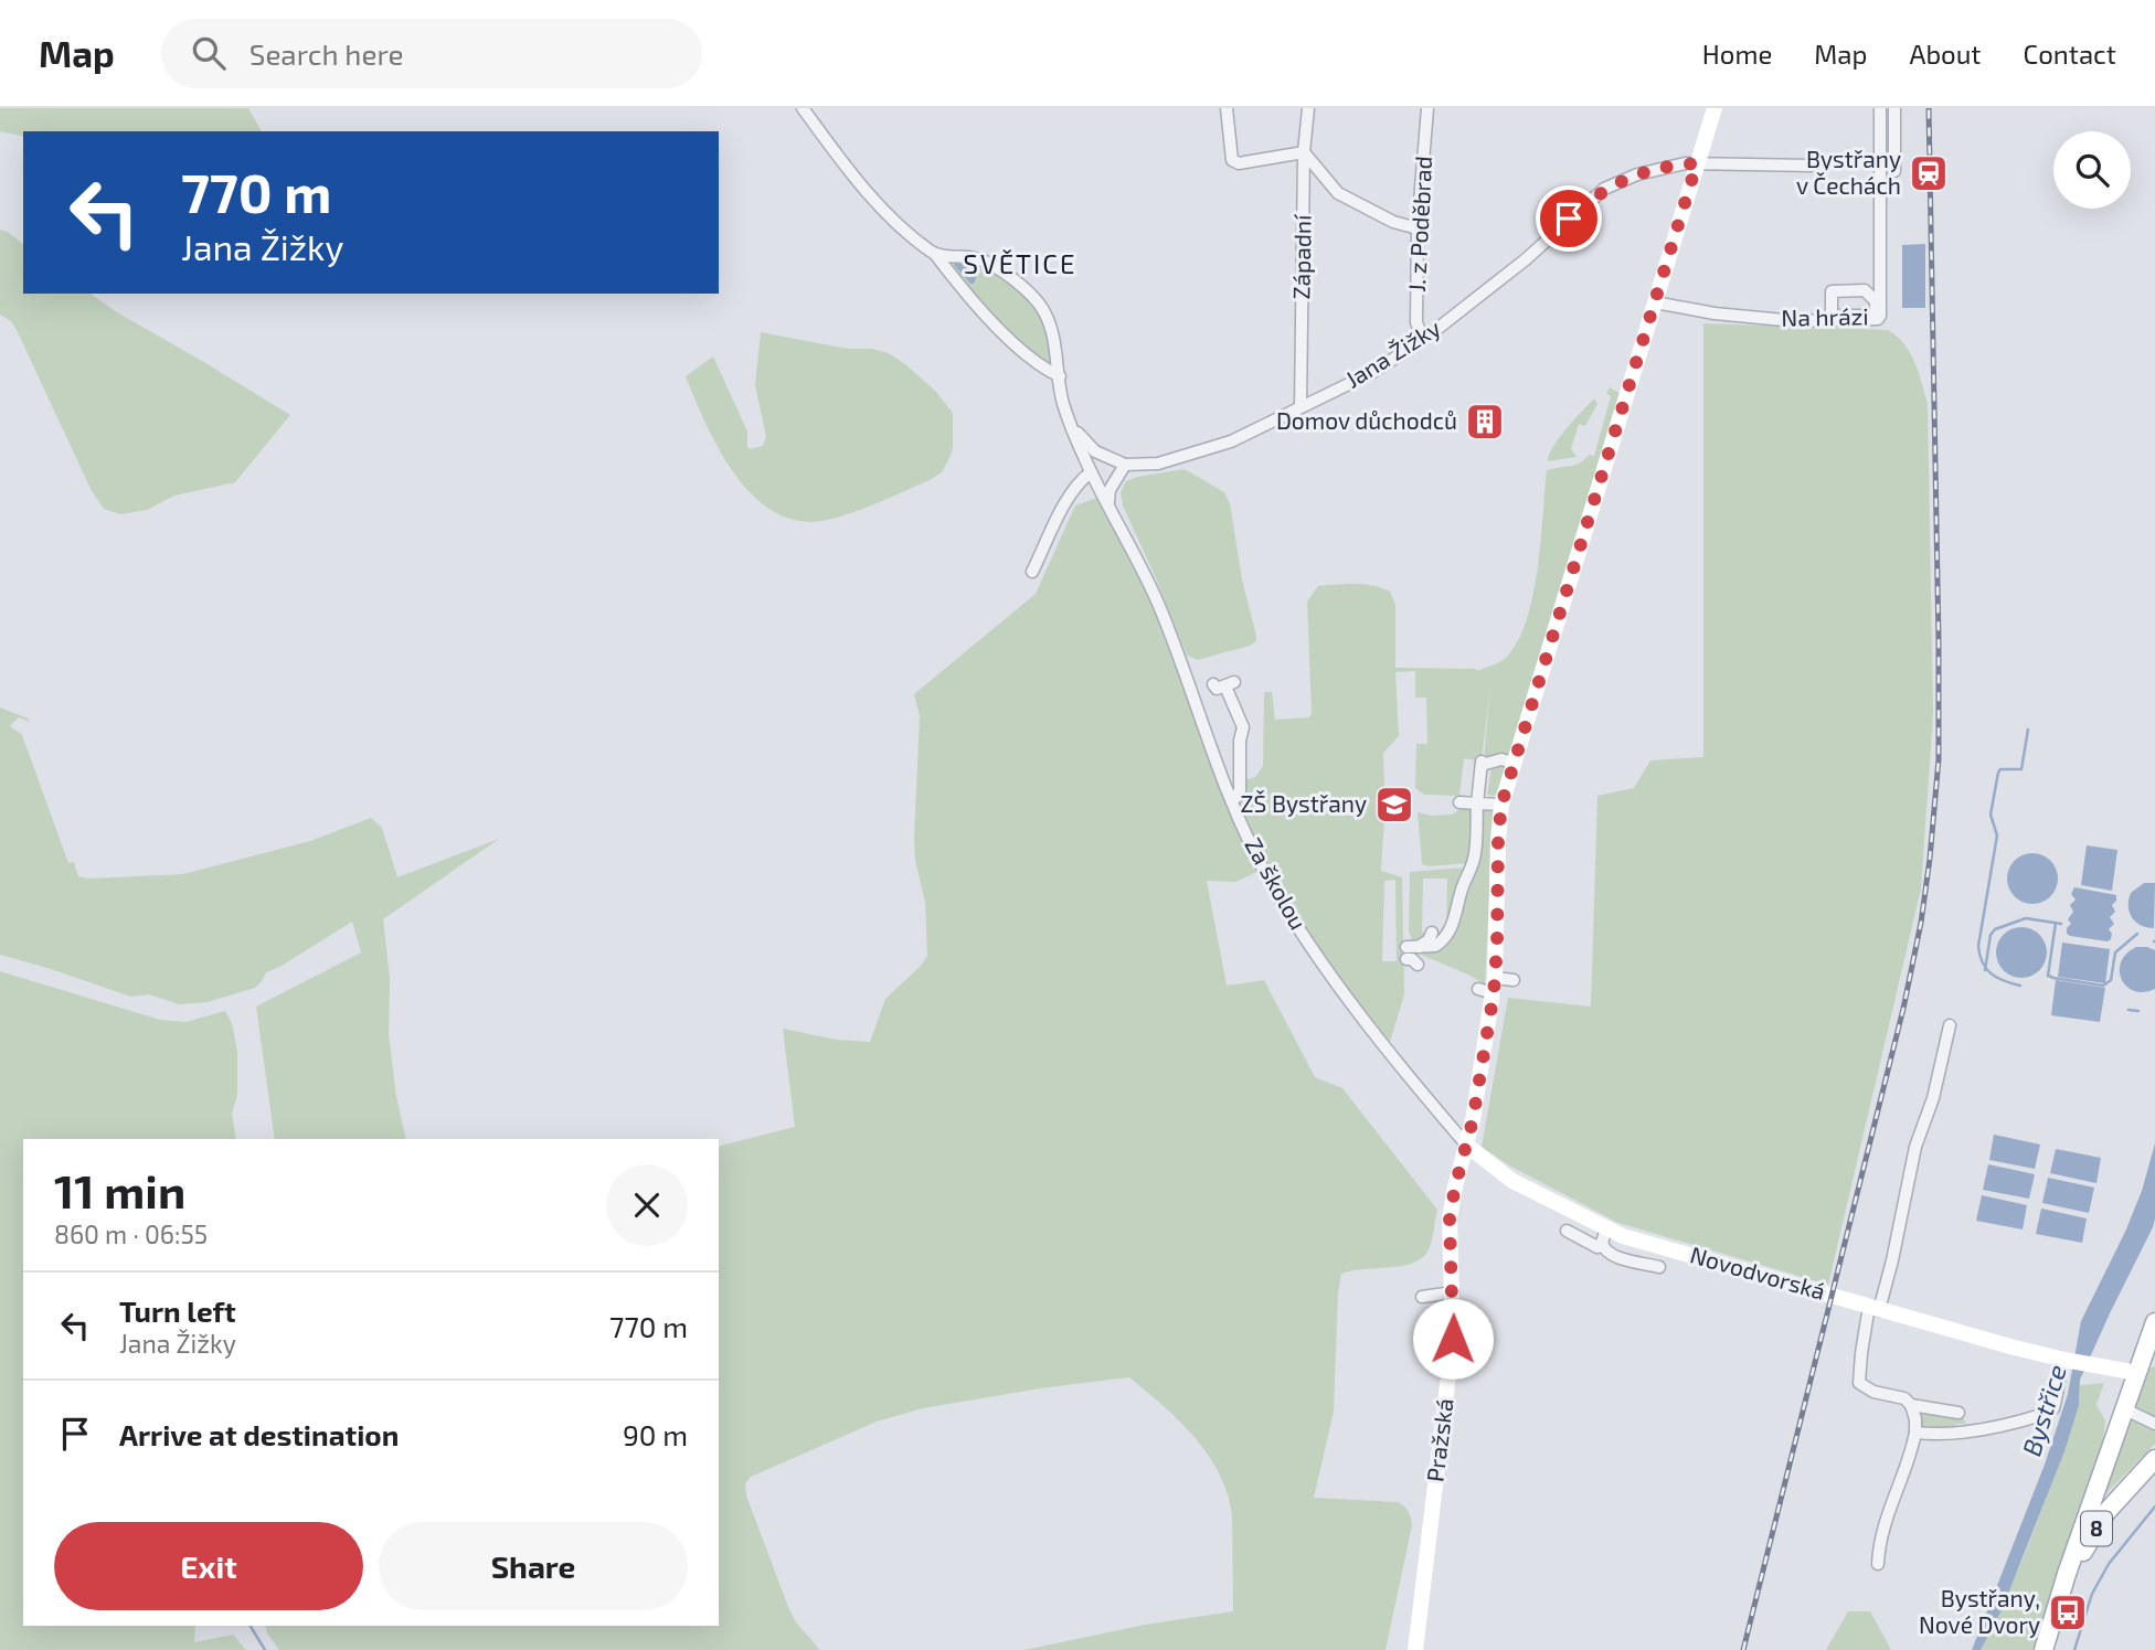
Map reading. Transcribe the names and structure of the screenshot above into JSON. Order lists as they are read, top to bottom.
{
  "streets": {
    "main road": ["8"],
    "street": [
      "J. z Poděbrad",
      "Západní",
      "Na hrázi",
      "Jana Žižky",
      "Za školou",
      "Novodvorská",
      "Pražská"
    ]
  },
  "crossings": [
    ["J. z Poděbrad", "Jana Žižky"],
    ["Západní", "Jana Žižky"],
    ["Na hrázi", "Pražská"],
    ["Jana Žižky", "Za školou"],
    ["Jana Žižky", "Pražská"],
    ["Za školou", "Novodvorská"],
    ["Za školou", "Pražská"],
    ["Novodvorská", "Pražská"],
    ["Novodvorská", "8"]
  ],
  "districts": ["SVĚTICE"],
  "water": ["Bystřice"],
  "places": {
    "station": ["Bystřany v Čechách"],
    "building": ["Domov důchodců"],
    "school or university": ["ZŠ Bystřany"],
    "bus stop": ["Bystřany, Nové Dvory"]
  },
  "page": {
    "header": "Map",
    "search": "Search here",
    "nav": [
      "Home",
      "Map",
      "About",
      "Contact"
    ],
    "turn": ["770 m", "Jana Žižky"],
    "heading": ["11 min", "860 m · 06:55"],
    "list": [
      {
        "name": "Turn left",
        "note": "Jana Žižky",
        "value": "770 m"
      },
      {
        "name": "Arrive at destination",
        "value": "90 m"
      }
    ],
    "buttons": ["Exit", "Share"]
  }
}
